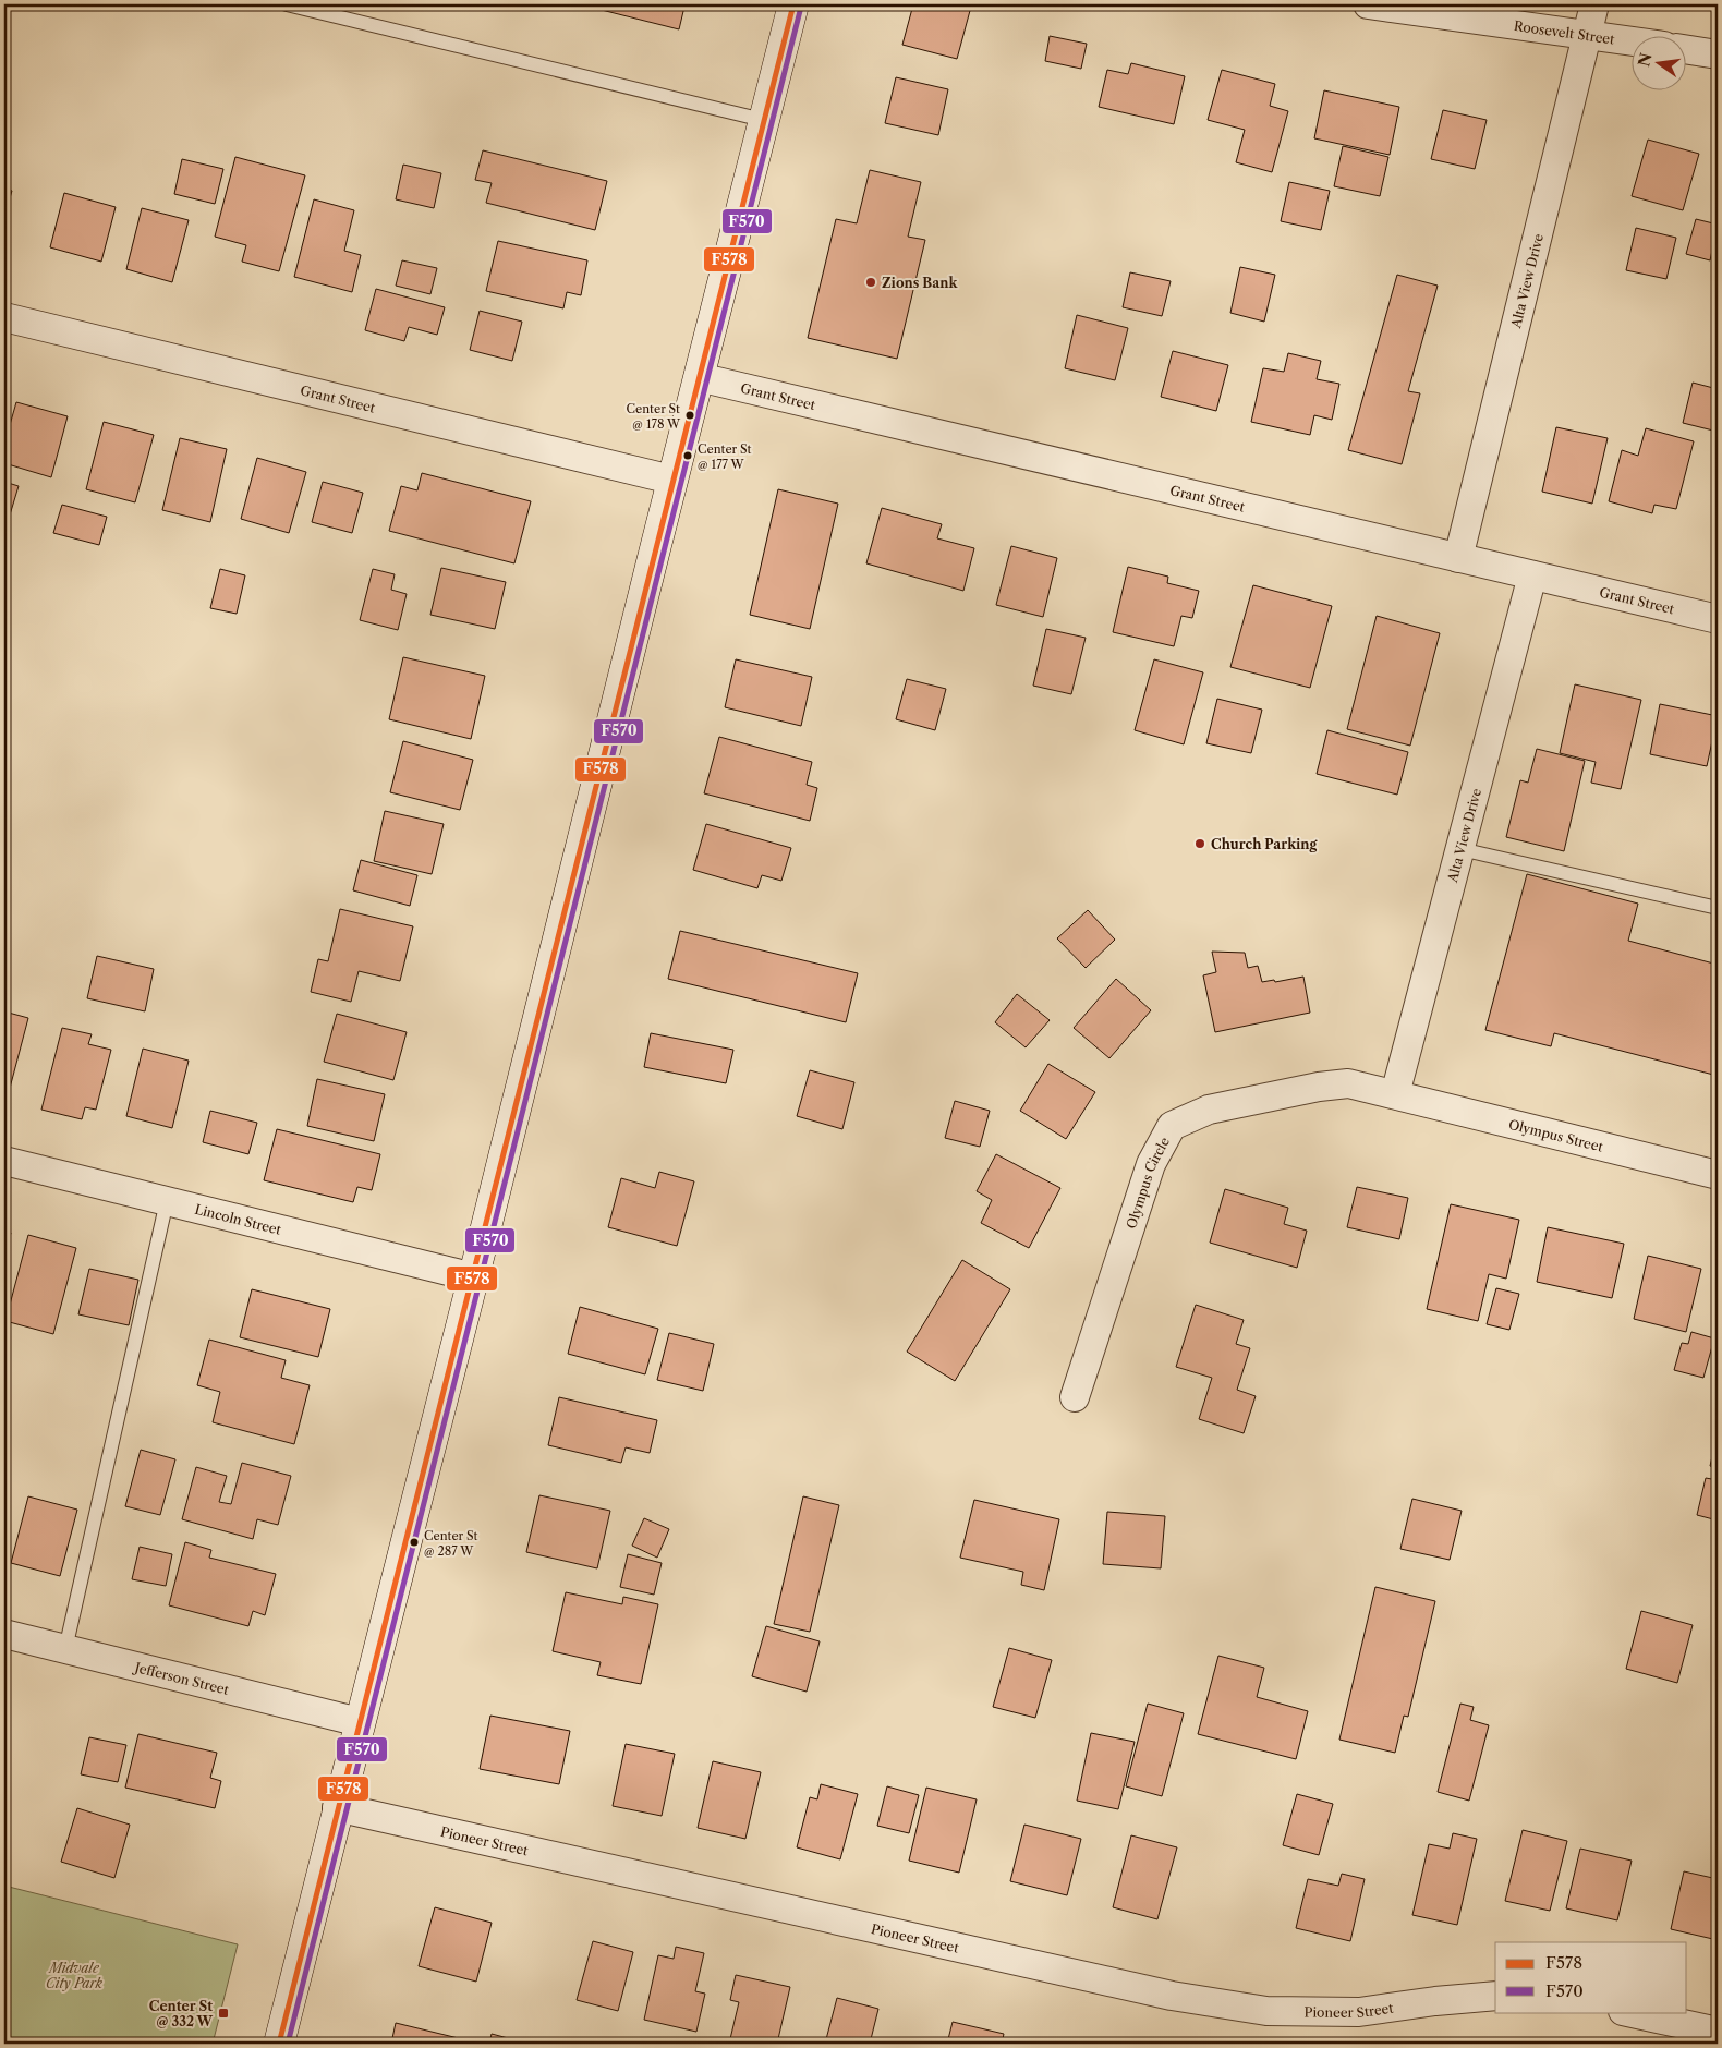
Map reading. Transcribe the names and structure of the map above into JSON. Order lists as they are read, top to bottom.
{
  "streets": {
    "street": [
      "Roosevelt Street",
      "Alta View Drive",
      "Grant Street",
      "Olympus Street",
      "Olympus Circle",
      "Lincoln Street",
      "Jefferson Street",
      "Pioneer Street"
    ]
  },
  "crossings": [
    ["Roosevelt Street", "Alta View Drive"],
    ["Alta View Drive", "Grant Street"],
    ["Alta View Drive", "Olympus Street"],
    ["Alta View Drive", "Olympus Circle"],
    ["Olympus Street", "Olympus Circle"]
  ],
  "parks": ["Midvale City Park"],
  "places": {
    "other": [
      "Zions Bank",
      "Center St @ 178 W",
      "Center St @ 177 W",
      "Church Parking",
      "Center St @ 287 W"
    ],
    "transit": ["Center St @ 332 W"]
  },
  "lines": ["transit line F578", "transit line F570"],
  "legend": ["F578", "F570"],
  "north": "left"
}
